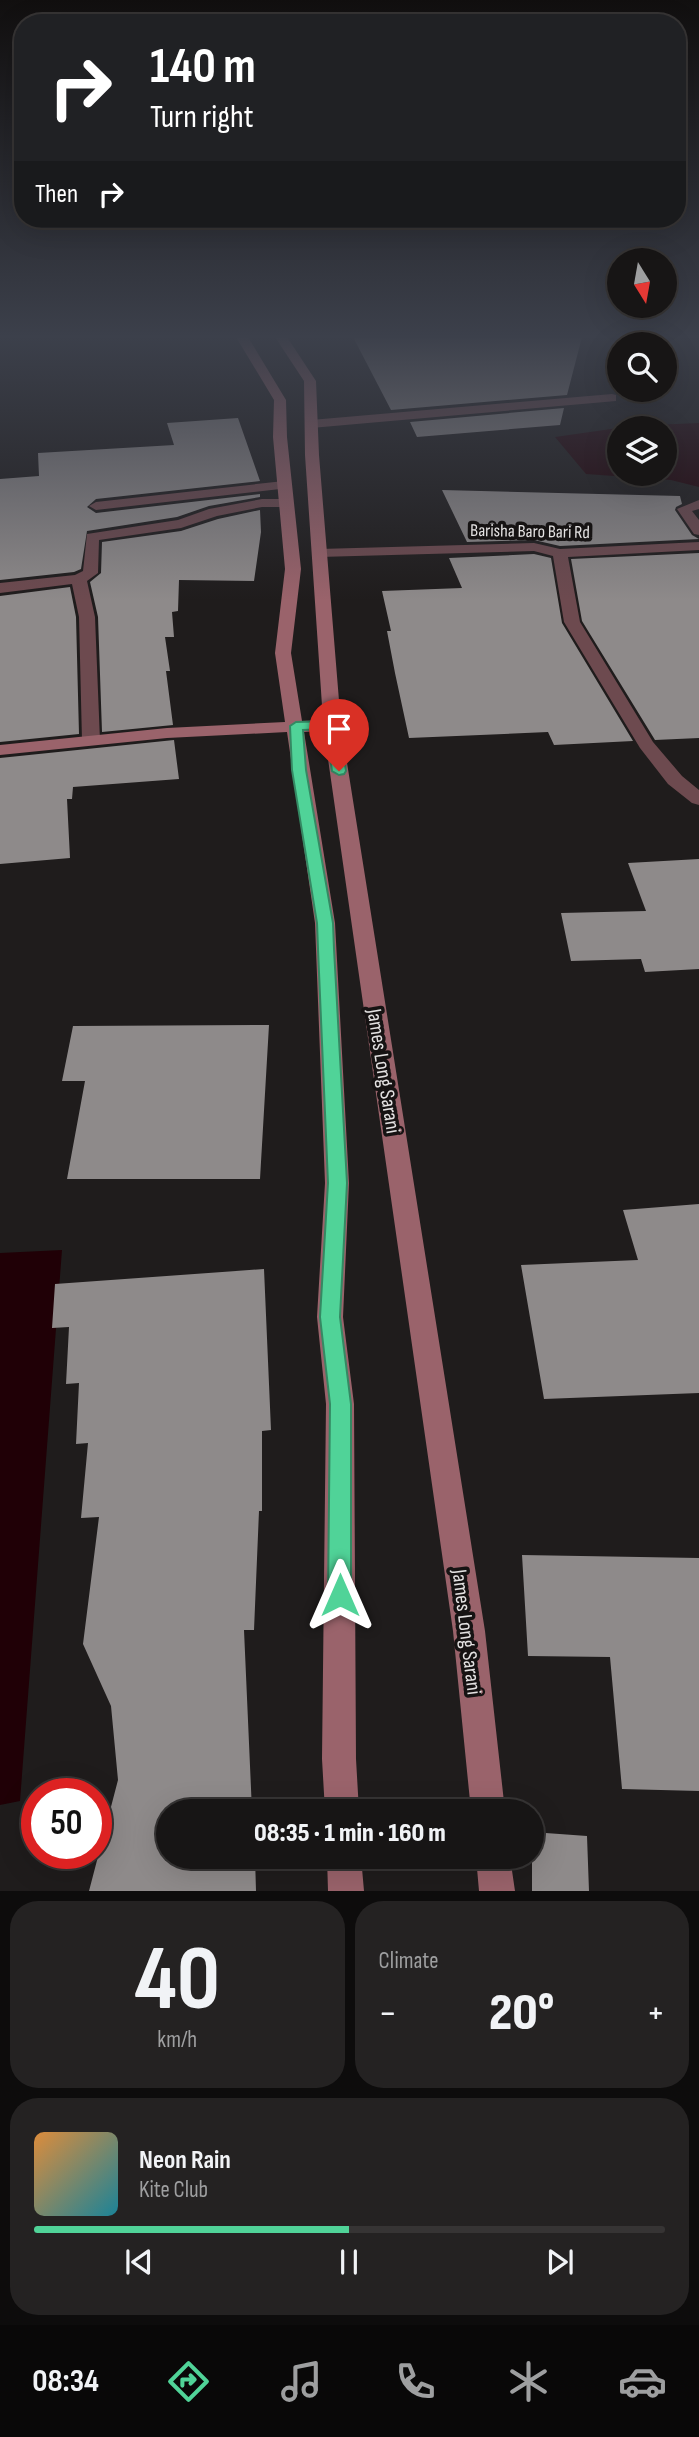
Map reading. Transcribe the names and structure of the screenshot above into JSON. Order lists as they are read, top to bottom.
{
  "streets": {
    "main road": ["James Long Sarani"],
    "street": ["Barisha Baro Bari Rd"]
  },
  "crossings": [
    ["Barisha Baro Bari Rd", "James Long Sarani"]
  ],
  "north": "bottom",
  "page": {
    "turn": ["140 m", "Turn right"],
    "then": "Then",
    "limit": "50",
    "trip": "08:35 · 1 min · 160 m",
    "tile": [
      ["40", "km/h"],
      "Climate"
    ],
    "heat": ["−", "20°", "+"],
    "song": ["Neon Rain", "Kite Club"],
    "tabs": "08:34"
  }
}
